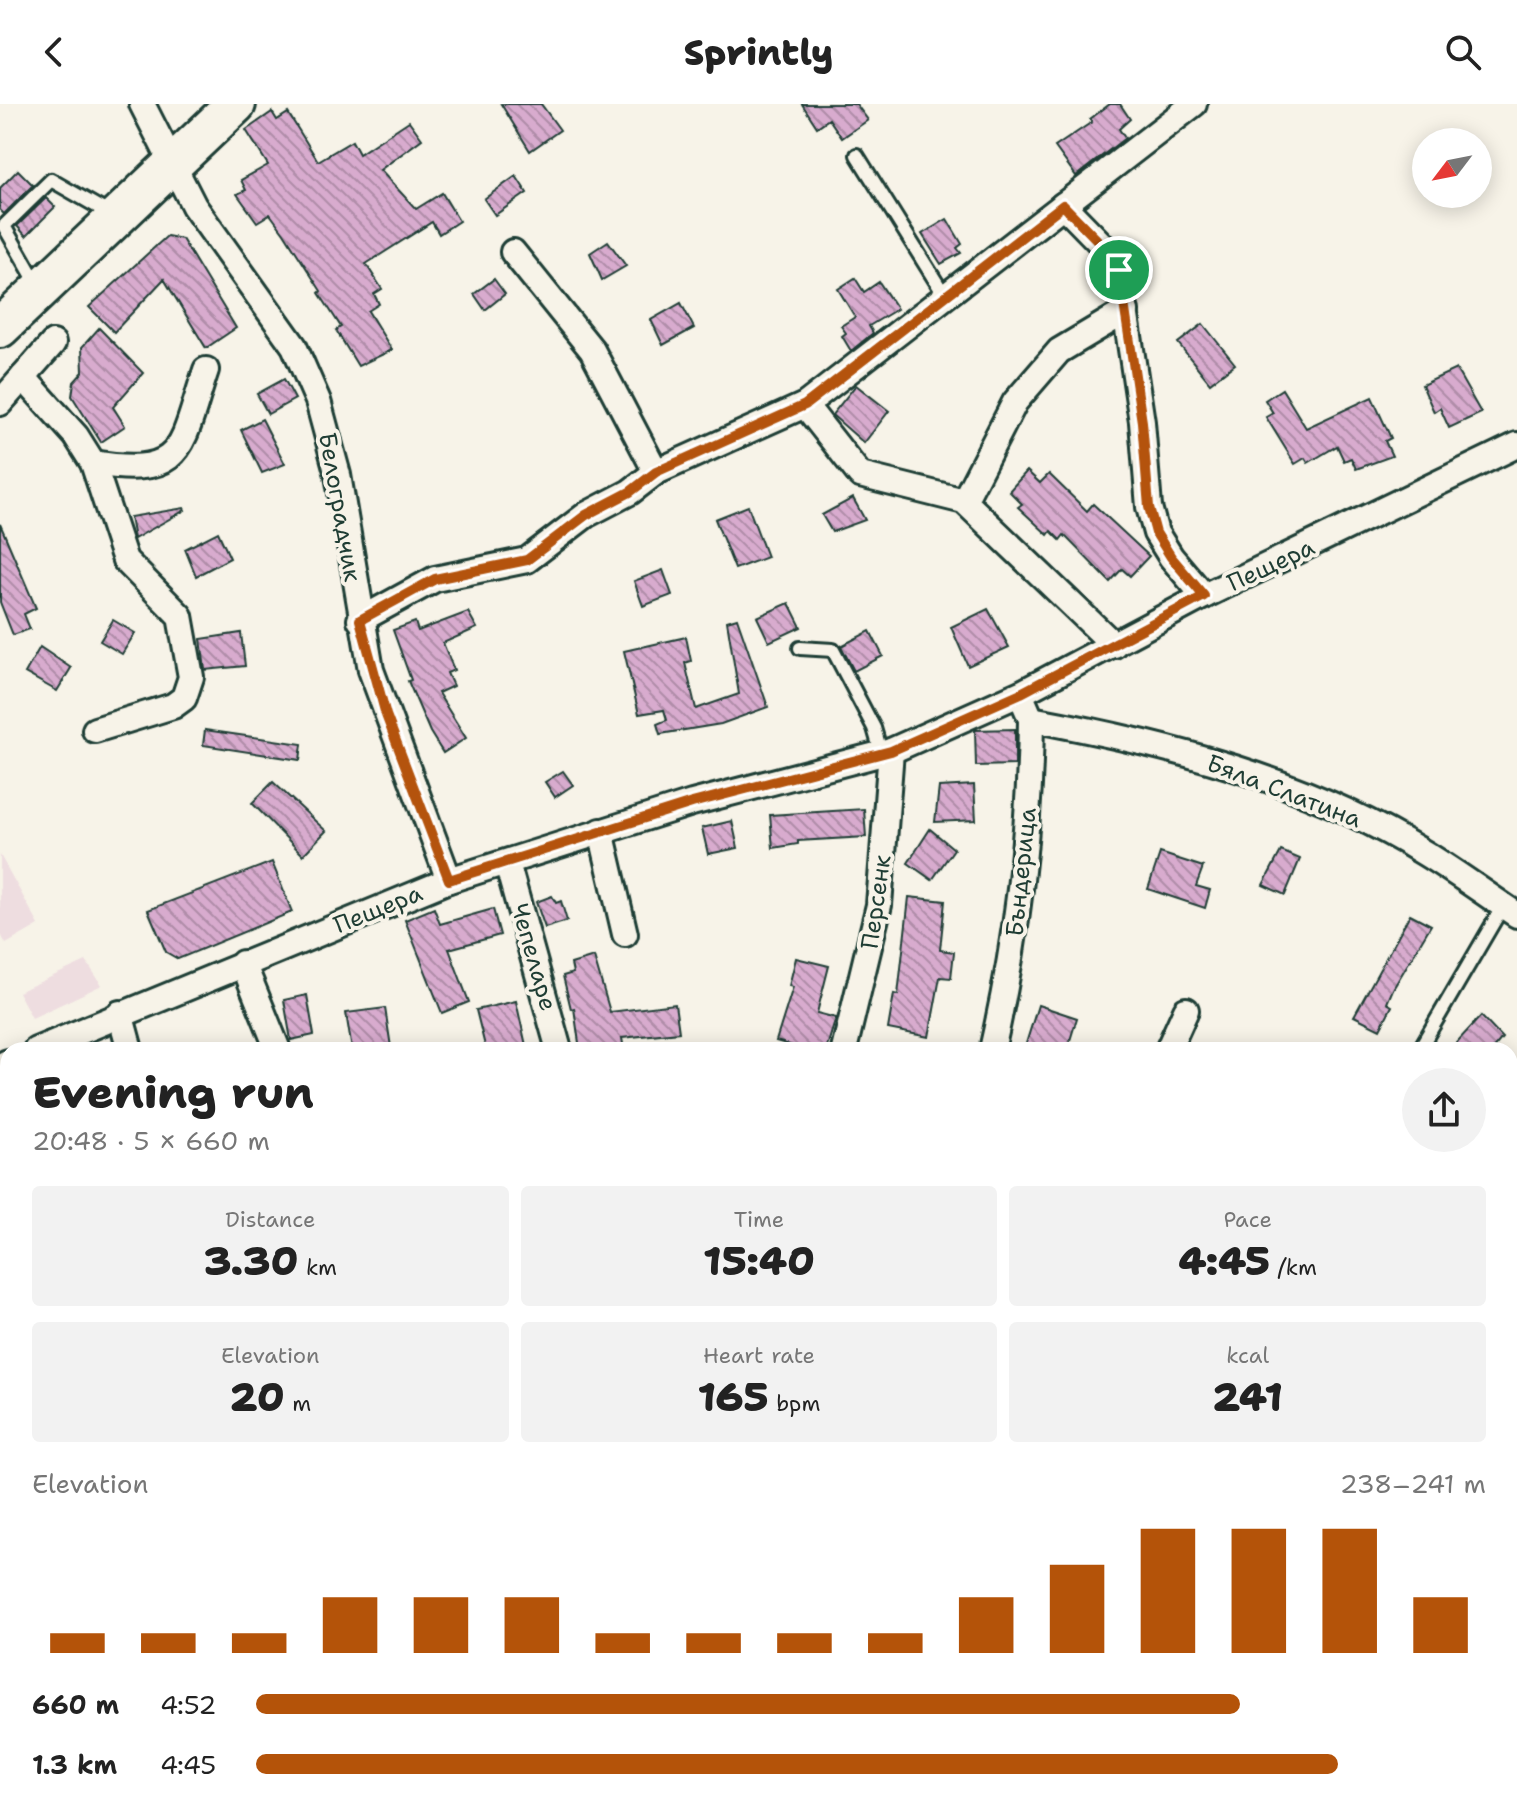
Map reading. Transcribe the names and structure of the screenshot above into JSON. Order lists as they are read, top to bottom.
{
  "streets": {
    "street": [
      "Белоградчик",
      "Пещера",
      "Бяла Слатина",
      "Бъндерица",
      "Персенк",
      "Чепеларе"
    ]
  },
  "crossings": [
    ["Белоградчик", "Пещера"],
    ["Пещера", "Бъндерица"],
    ["Пещера", "Персенк"],
    ["Пещера", "Чепеларе"],
    ["Бяла Слатина", "Бъндерица"]
  ],
  "north": "bottom left",
  "page": {
    "header": "Sprintly",
    "heading": ["Evening run", "20:48 · 5 × 660 m"],
    "stats": [
      ["Distance", "3.30 km"],
      ["Time", "15:40"],
      ["Pace", "4:45 /km"],
      ["Elevation", "20 m"],
      ["Heart rate", "165 bpm"],
      ["kcal", "241"]
    ],
    "chart": ["Elevation", "238–241 m"],
    "list": [
      {
        "name": "660 m",
        "note": "4:52"
      },
      {
        "name": "1.3 km",
        "note": "4:45"
      }
    ]
  }
}
